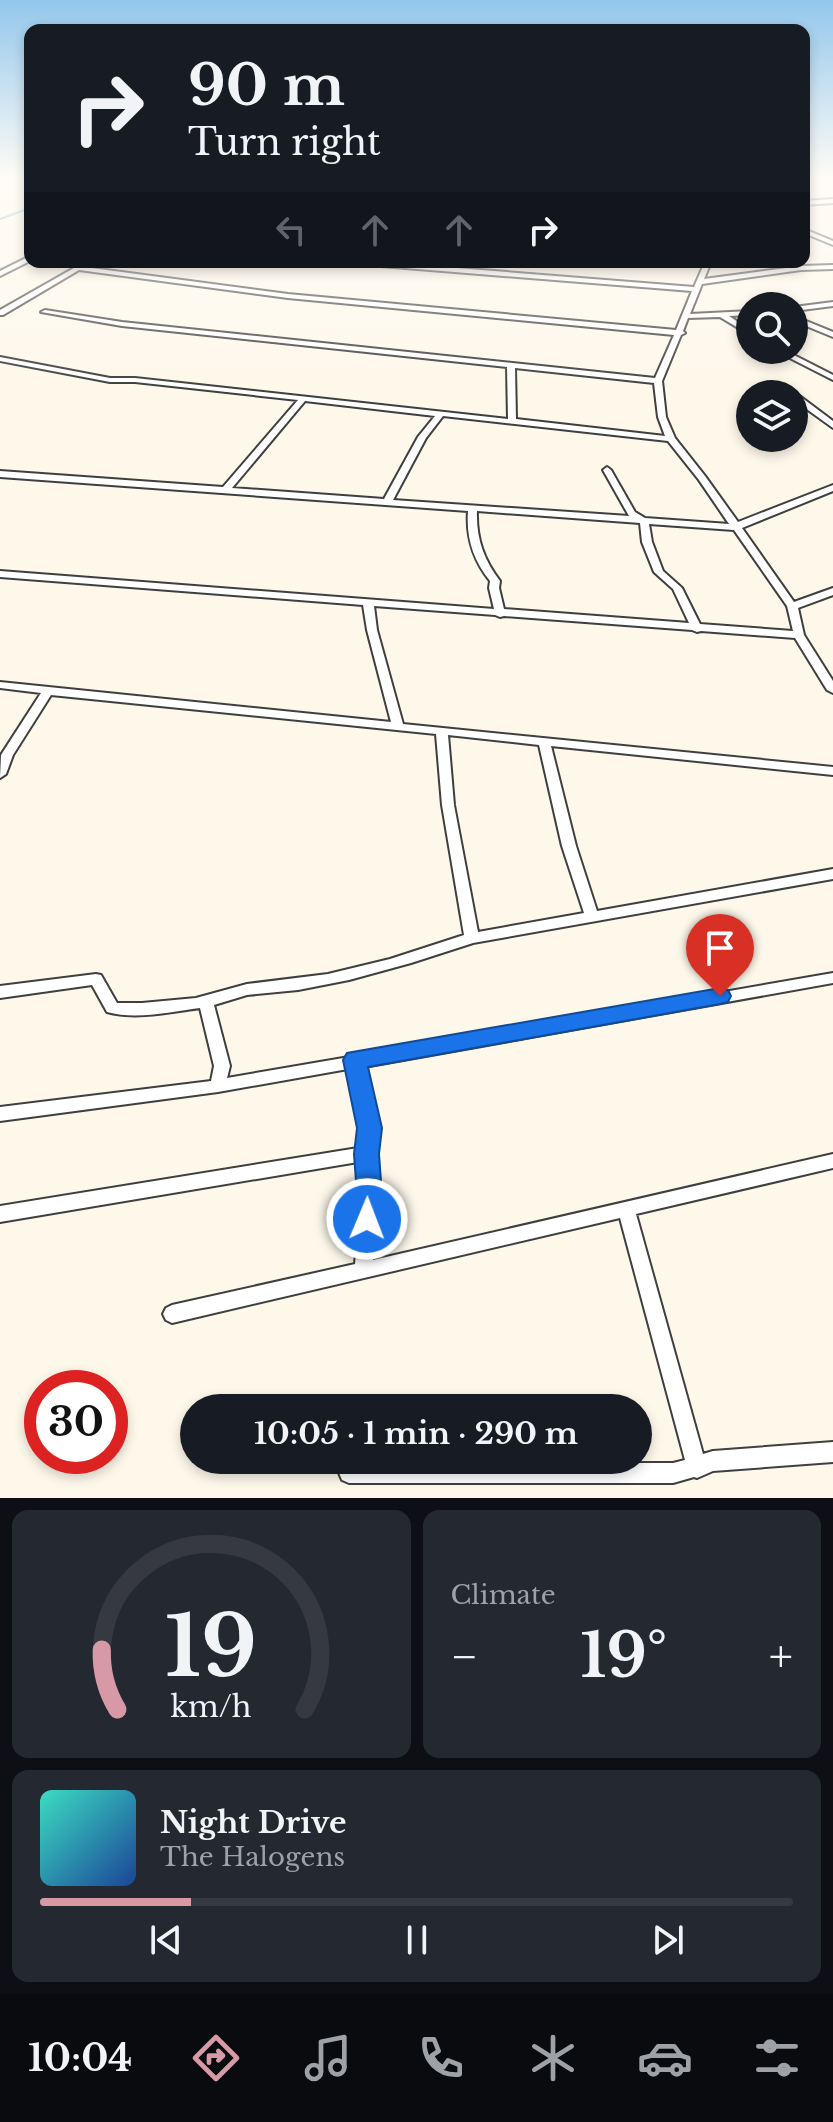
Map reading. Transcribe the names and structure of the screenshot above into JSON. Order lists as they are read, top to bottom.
{
  "page": {
    "turn": ["90 m", "Turn right"],
    "limit": "30",
    "trip": "10:05 · 1 min · 290 m",
    "tile": "Climate",
    "heat": ["−", "19°", "+"],
    "song": ["Night Drive", "The Halogens"],
    "tabs": "10:04",
    "gauge": ["19", "km/h"]
  }
}
